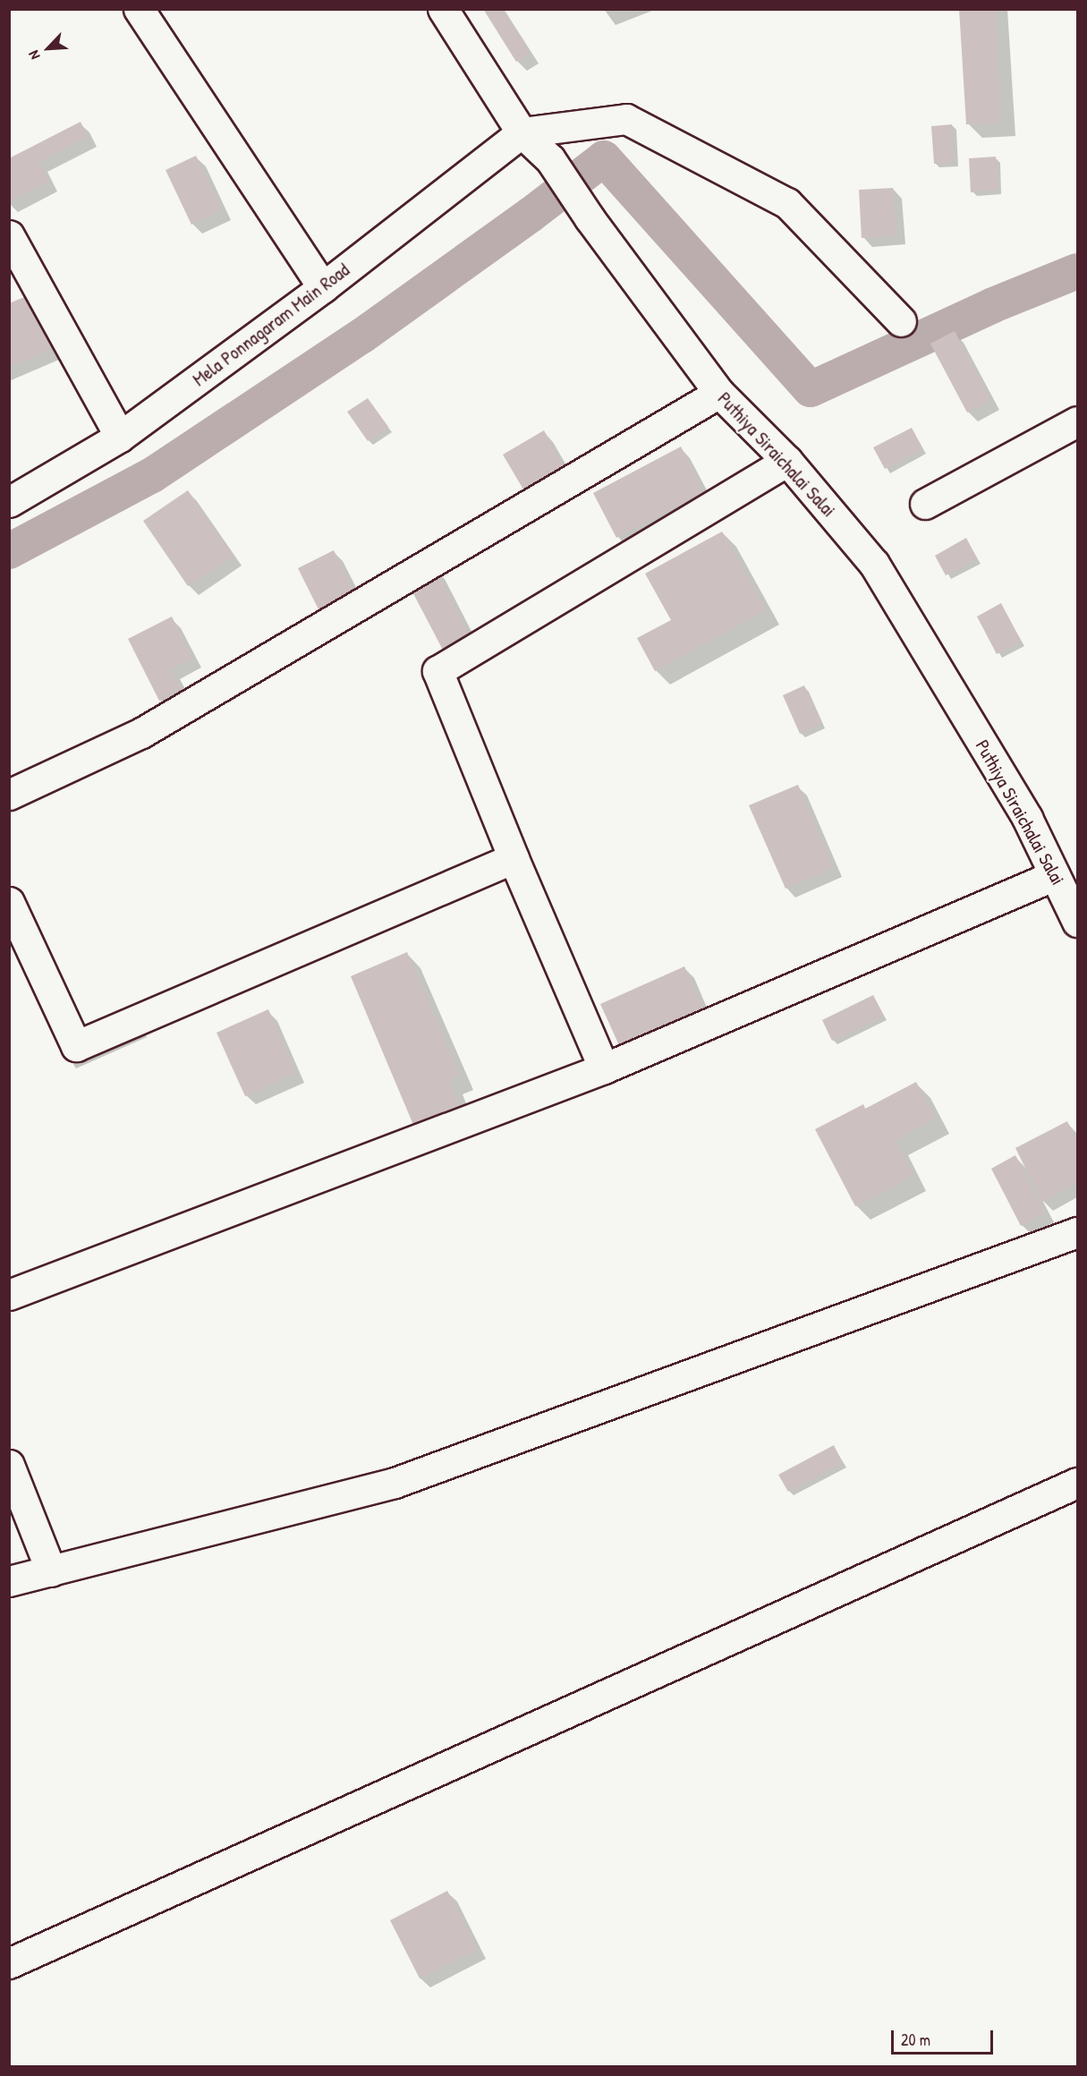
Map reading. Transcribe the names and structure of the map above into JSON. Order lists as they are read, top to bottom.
{
  "streets": {
    "street": ["Mela Ponnagaram Main Road", "Puthiya Siraichalai Salai"]
  },
  "crossings": [
    ["Mela Ponnagaram Main Road", "Puthiya Siraichalai Salai"]
  ],
  "scale_bar": "20 m",
  "north": "bottom left"
}
